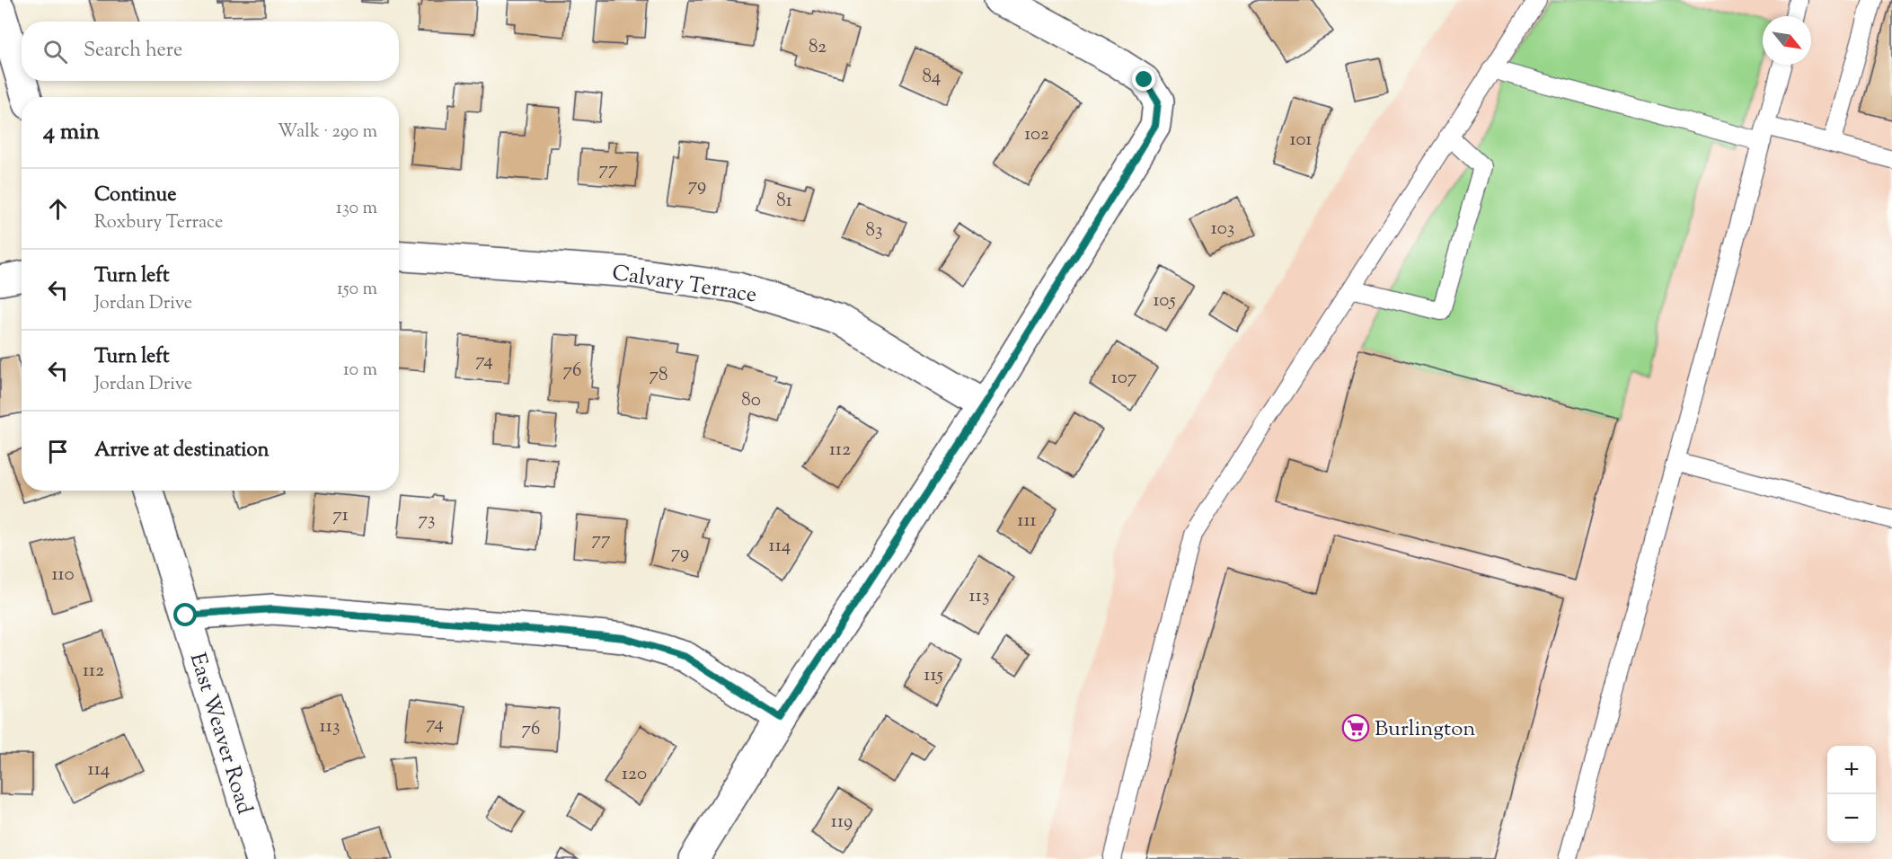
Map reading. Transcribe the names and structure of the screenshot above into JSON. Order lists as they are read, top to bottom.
{
  "streets": {
    "street": ["Calvary Terrace", "East Weaver Road"]
  },
  "places": {
    "supermarket": ["Burlington"]
  },
  "house_numbers": [
    "82",
    "84",
    "102",
    "101",
    "77",
    "79",
    "81",
    "103",
    "83",
    "105",
    "74",
    "76",
    "78",
    "107",
    "80",
    "112",
    "71",
    "73",
    "111",
    "77",
    "114",
    "79",
    "110",
    "113",
    "112",
    "115",
    "74",
    "113",
    "76",
    "114",
    "120",
    "119"
  ],
  "north": "bottom right",
  "page": {
    "search": "Search here",
    "heading": ["4 min", "Walk · 290 m"],
    "list": [
      ["Continue", "Roxbury Terrace", "130 m"],
      ["Turn left", "Jordan Drive", "150 m"],
      ["Turn left", "Jordan Drive", "10 m"],
      "Arrive at destination"
    ],
    "map_buttons": ["+", "−"]
  }
}
